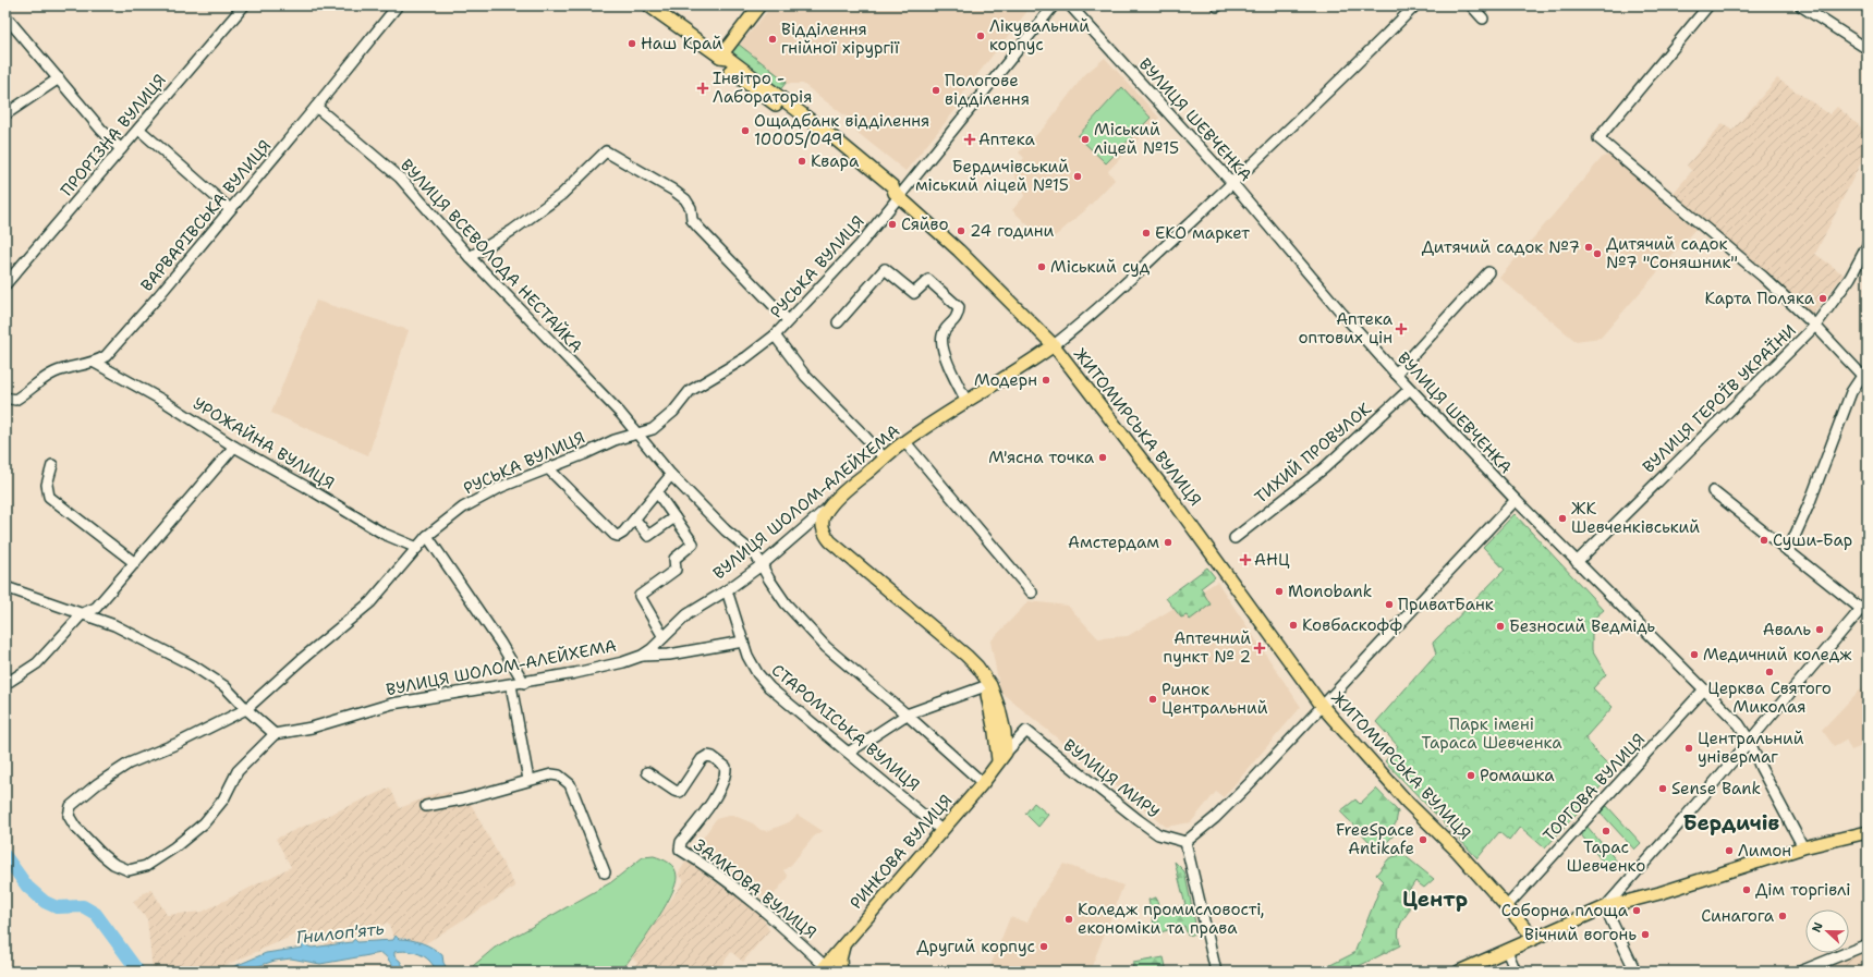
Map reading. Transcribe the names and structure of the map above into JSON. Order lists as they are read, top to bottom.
{
  "streets": {
    "main road": ["ЖИТОМИРСЬКА ВУЛИЦЯ", "ВУЛИЦЯ ШОЛОМ-АЛЕЙХЕМА", "РИНКОВА ВУЛИЦЯ"],
    "street": [
      "ВУЛИЦЯ ШЕВЧЕНКА",
      "ПРОРІЗНА ВУЛИЦЯ",
      "ВАРВАРІВСЬКА ВУЛИЦЯ",
      "ВУЛИЦЯ ВСЕВОЛОДА НЕСТАЙКА",
      "РУСЬКА ВУЛИЦЯ",
      "ВУЛИЦЯ ГЕРОЇВ УКРАЇНИ",
      "УРОЖАЙНА ВУЛИЦЯ",
      "ТИХИЙ ПРОВУЛОК",
      "СТАРОМІСЬКА ВУЛИЦЯ",
      "ВУЛИЦЯ МИРУ",
      "ТОРГОВА ВУЛИЦЯ",
      "ЗАМКОВА ВУЛИЦЯ"
    ]
  },
  "crossings": [
    ["ВУЛИЦЯ ШЕВЧЕНКА", "ВУЛИЦЯ ГЕРОЇВ УКРАЇНИ"],
    ["ВУЛИЦЯ ШЕВЧЕНКА", "ТИХИЙ ПРОВУЛОК"],
    ["ВУЛИЦЯ ШЕВЧЕНКА", "ТОРГОВА ВУЛИЦЯ"],
    ["ВАРВАРІВСЬКА ВУЛИЦЯ", "ВУЛИЦЯ ВСЕВОЛОДА НЕСТАЙКА"],
    ["ВАРВАРІВСЬКА ВУЛИЦЯ", "УРОЖАЙНА ВУЛИЦЯ"],
    ["ВУЛИЦЯ ВСЕВОЛОДА НЕСТАЙКА", "РУСЬКА ВУЛИЦЯ"],
    ["ВУЛИЦЯ ВСЕВОЛОДА НЕСТАЙКА", "ВУЛИЦЯ ШОЛОМ-АЛЕЙХЕМА"],
    ["ВУЛИЦЯ ВСЕВОЛОДА НЕСТАЙКА", "РИНКОВА ВУЛИЦЯ"],
    ["РУСЬКА ВУЛИЦЯ", "ЖИТОМИРСЬКА ВУЛИЦЯ"],
    ["РУСЬКА ВУЛИЦЯ", "УРОЖАЙНА ВУЛИЦЯ"],
    ["РУСЬКА ВУЛИЦЯ", "ВУЛИЦЯ ШОЛОМ-АЛЕЙХЕМА"],
    ["ЖИТОМИРСЬКА ВУЛИЦЯ", "ВУЛИЦЯ ШОЛОМ-АЛЕЙХЕМА"],
    ["ЖИТОМИРСЬКА ВУЛИЦЯ", "ТОРГОВА ВУЛИЦЯ"],
    ["ВУЛИЦЯ ШОЛОМ-АЛЕЙХЕМА", "СТАРОМІСЬКА ВУЛИЦЯ"],
    ["СТАРОМІСЬКА ВУЛИЦЯ", "РИНКОВА ВУЛИЦЯ"],
    ["ВУЛИЦЯ МИРУ", "РИНКОВА ВУЛИЦЯ"],
    ["РИНКОВА ВУЛИЦЯ", "ЗАМКОВА ВУЛИЦЯ"]
  ],
  "districts": ["Бердичів", "Центр"],
  "water": ["Гнилоп'ять"],
  "parks": ["Парк імені Тараса Шевченка"],
  "places": {
    "other": [
      "Лікувальний корпус",
      "Відділення гнійної хірургії",
      "Наш Край",
      "Пологове відділення",
      "Ощадбанк відділення 10005/049",
      "Міський ліцей №15",
      "Квара",
      "Бердичівський міський ліцей №15",
      "Сяйво",
      "24 години",
      "ЕКО маркет",
      "Дитячий садок №7",
      "Дитячий садок №7 \"Соняшник\"",
      "Міський суд",
      "Карта Поляка",
      "Модерн",
      "М'ясна точка",
      "ЖК Шевченківський",
      "Суши-Бар",
      "Амстердам",
      "Monobank",
      "ПриватБанк",
      "Ковбаскофф",
      "Безносий Ведмідь",
      "Аваль",
      "Медичний коледж",
      "Церква Святого Миколая",
      "Ринок Центральний",
      "Центральний універмаг",
      "Ромашка",
      "Sense Bank",
      "Тарас Шевченко",
      "FreeSpace Antikafe",
      "Лимон",
      "Дім торгівлі",
      "Соборна площа",
      "Синагога",
      "Коледж промисловості, економіки та права",
      "Вічний вогонь",
      "Другий корпус"
    ],
    "health": [
      "Інвітро - Лабораторія",
      "Аптека",
      "Аптека оптових цін",
      "АНЦ",
      "Аптечний пункт № 2"
    ]
  },
  "north": "left"
}
